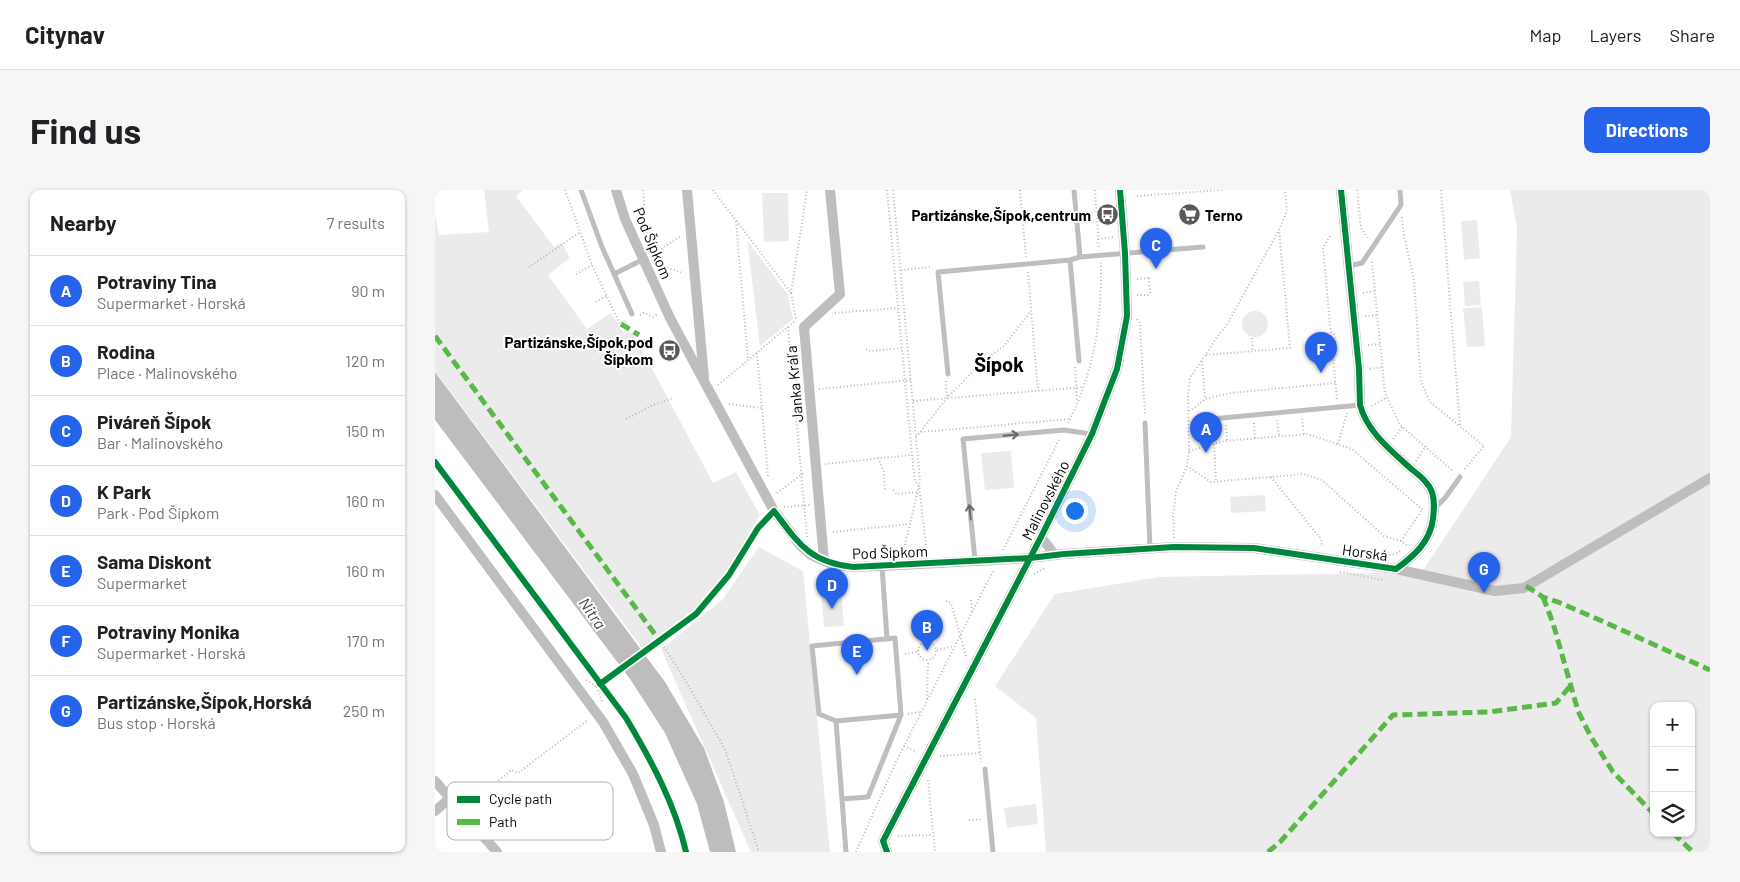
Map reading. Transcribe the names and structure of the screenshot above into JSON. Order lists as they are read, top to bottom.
{
  "streets": {
    "street": [
      "Pod Šípkom",
      "Janka Kráľa",
      "Malinovského",
      "Horská"
    ]
  },
  "crossings": [
    ["Pod Šípkom", "Janka Kráľa"],
    ["Pod Šípkom", "Malinovského"],
    ["Pod Šípkom", "Horská"],
    ["Malinovského", "Horská"]
  ],
  "districts": ["Šípok"],
  "water": ["Nitra"],
  "places": {
    "bus stop": ["Partizánske,Šípok,centrum", "Partizánske,Šípok,pod Šípkom"],
    "supermarket": ["Terno"]
  },
  "legend": ["Cycle path", "Path"],
  "page": {
    "header": "Citynav",
    "nav": ["Map", "Layers", "Share"],
    "buttons": "Directions",
    "title": "Find us",
    "heading": ["Nearby", "7 results"],
    "pins": [
      "C",
      "F",
      "A",
      "G",
      "D",
      "B",
      "E"
    ],
    "list": [
      {
        "mark": "A",
        "name": "Potraviny Tina",
        "note": "Supermarket · Horská",
        "value": "90 m"
      },
      {
        "mark": "B",
        "name": "Rodina",
        "note": "Place · Malinovského",
        "value": "120 m"
      },
      {
        "mark": "C",
        "name": "Piváreň Šípok",
        "note": "Bar · Malinovského",
        "value": "150 m"
      },
      {
        "mark": "D",
        "name": "K Park",
        "note": "Park · Pod Šípkom",
        "value": "160 m"
      },
      {
        "mark": "E",
        "name": "Sama Diskont",
        "note": "Supermarket",
        "value": "160 m"
      },
      {
        "mark": "F",
        "name": "Potraviny Monika",
        "note": "Supermarket · Horská",
        "value": "170 m"
      },
      {
        "mark": "G",
        "name": "Partizánske,Šípok,Horská",
        "note": "Bus stop · Horská",
        "value": "250 m"
      }
    ],
    "map_buttons": ["+", "−"]
  }
}
